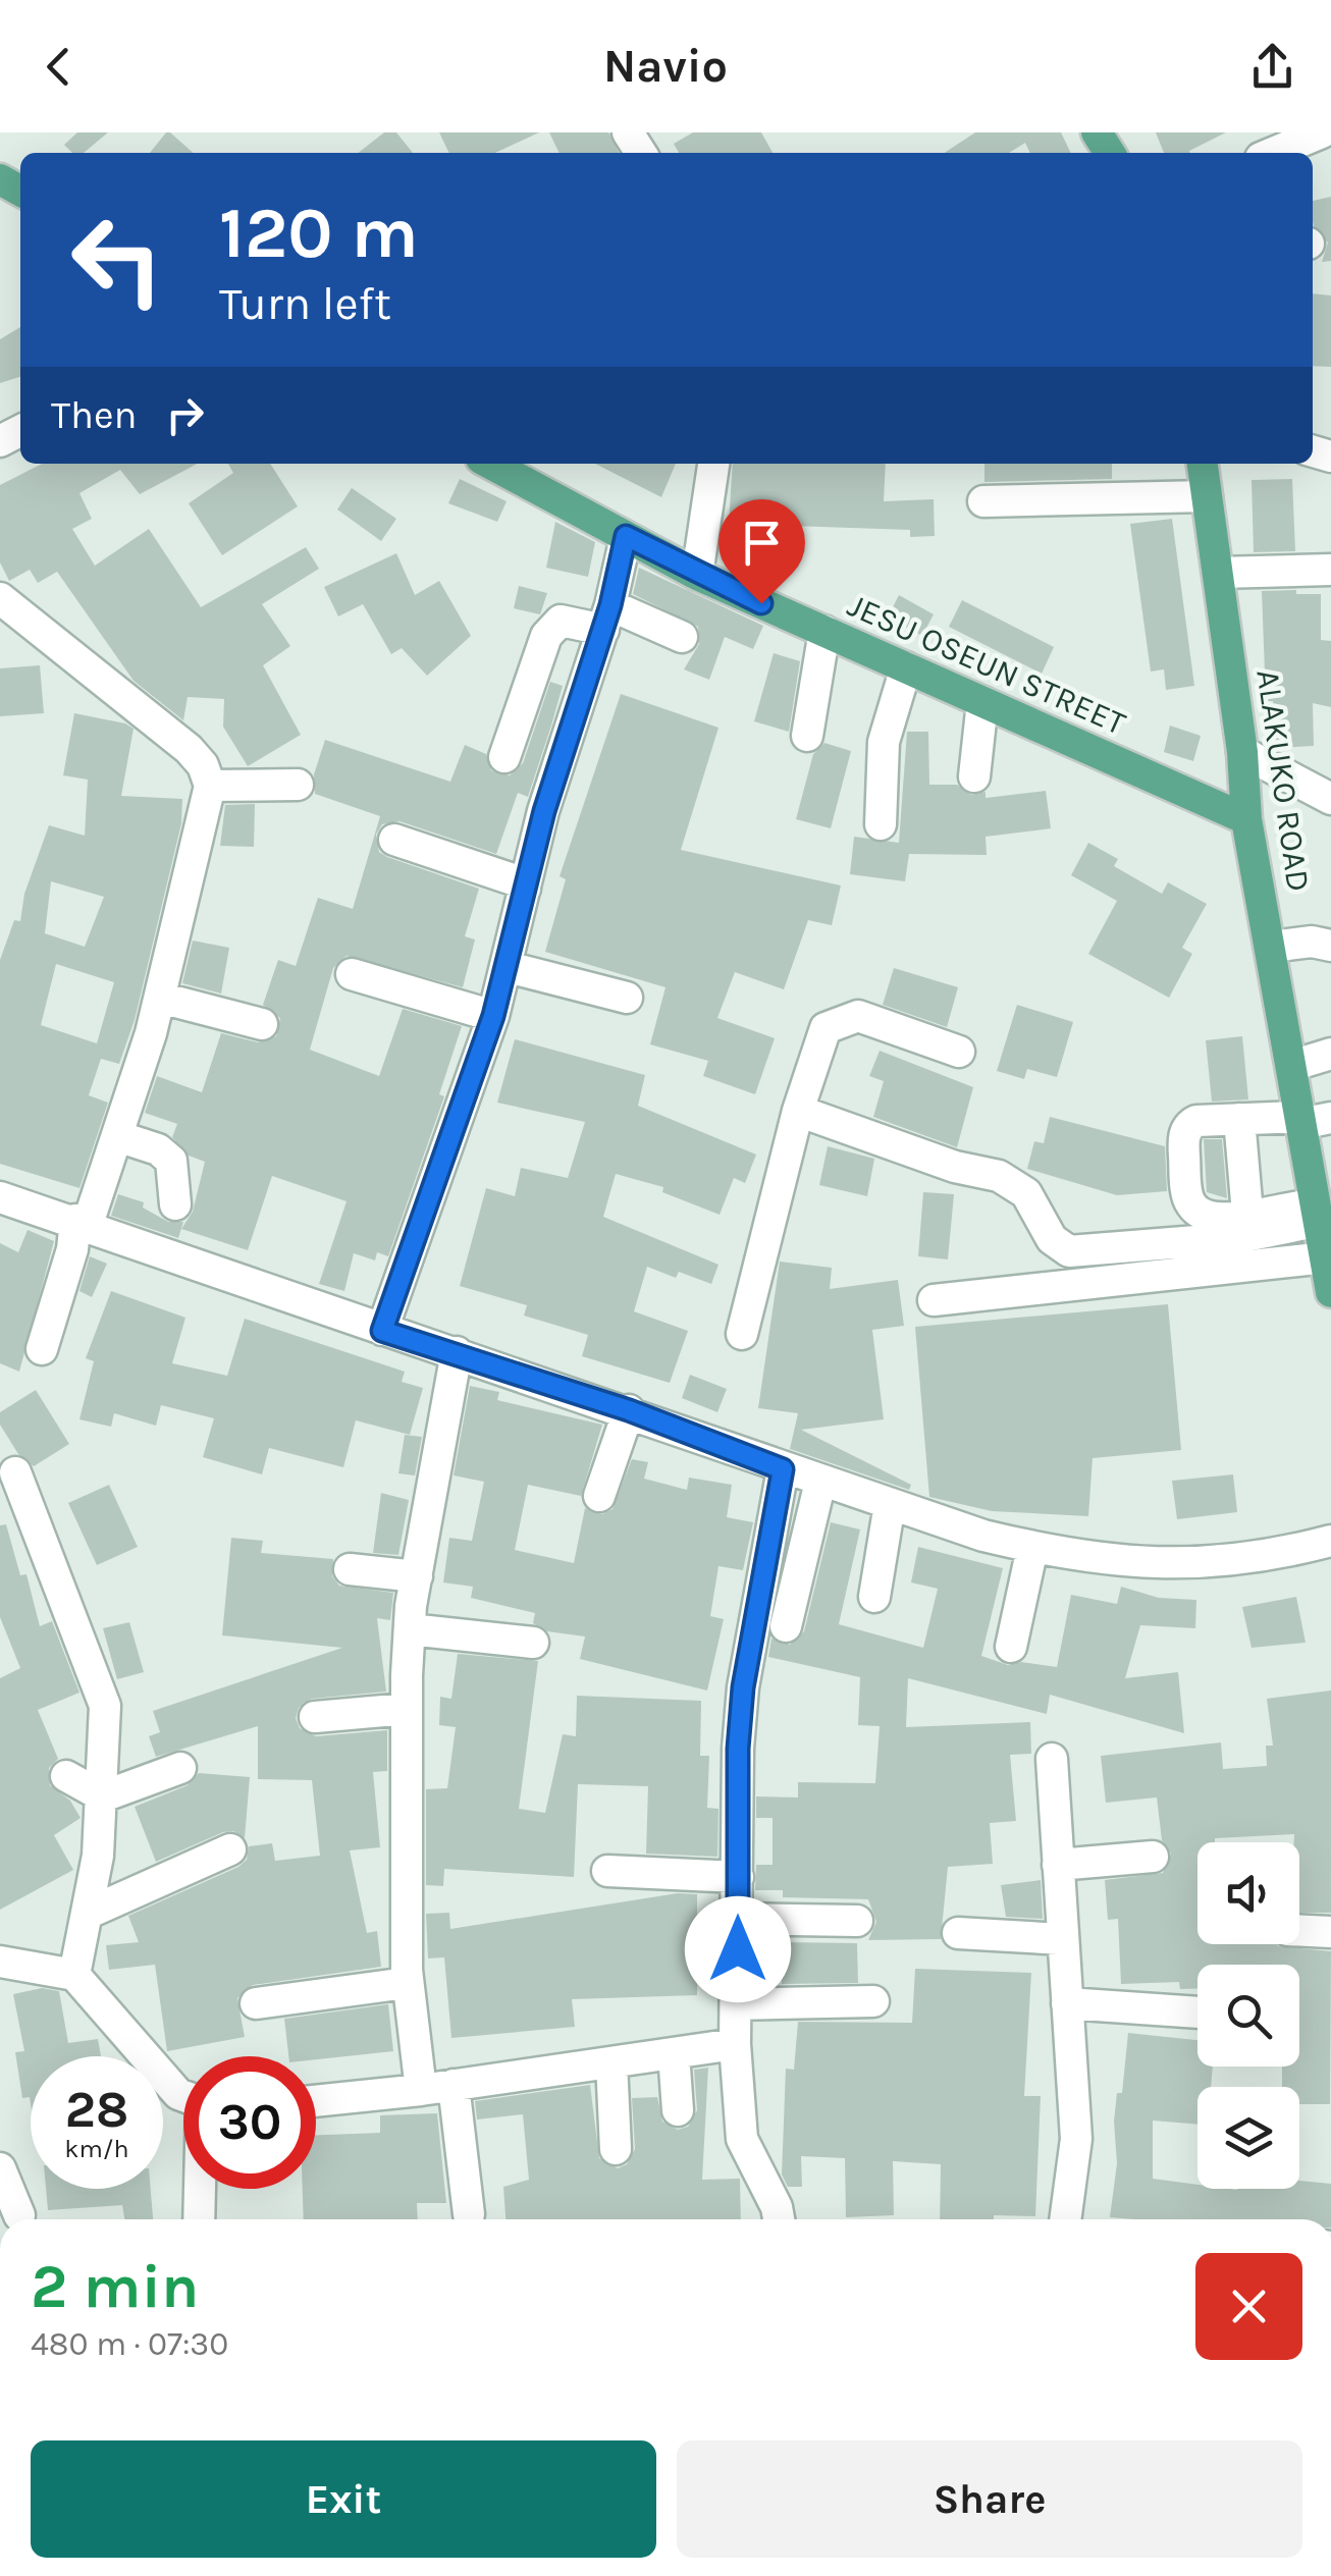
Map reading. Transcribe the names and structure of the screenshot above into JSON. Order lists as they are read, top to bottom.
{
  "streets": {
    "main road": ["JESU OSEUN STREET", "ALAKUKO ROAD"]
  },
  "crossings": [
    ["JESU OSEUN STREET", "ALAKUKO ROAD"]
  ],
  "page": {
    "header": "Navio",
    "turn": ["120 m", "Turn left"],
    "then": "Then",
    "speed": "28 km/h",
    "limit": "30",
    "heading": ["2 min", "480 m · 07:30"],
    "buttons": ["Exit", "Share"]
  }
}
